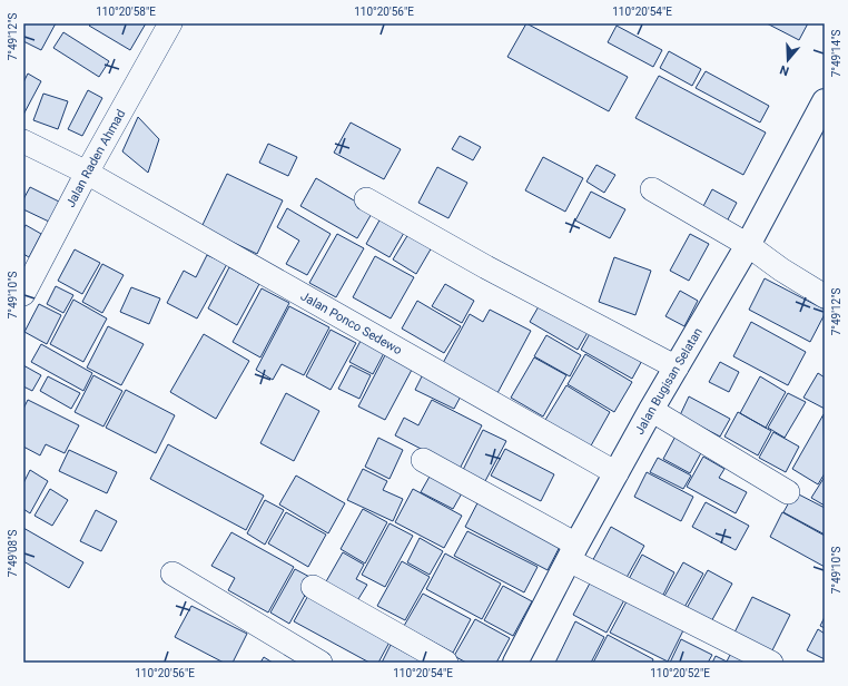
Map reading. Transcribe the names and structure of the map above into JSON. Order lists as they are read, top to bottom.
{
  "streets": {
    "street": ["Jalan Raden Ahmad", "Jalan Ponco Sedewo", "Jalan Bugisan Selatan"]
  },
  "crossings": [
    ["Jalan Raden Ahmad", "Jalan Ponco Sedewo"],
    ["Jalan Ponco Sedewo", "Jalan Bugisan Selatan"]
  ],
  "north": "bottom",
  "coordinates": [
    "110°20'58\"E",
    "110°20'56\"E",
    "110°20'54\"E",
    "7°49'12\"S",
    "7°49'14\"S",
    "7°49'10\"S",
    "7°49'08\"S",
    "110°20'52\"E"
  ]
}
